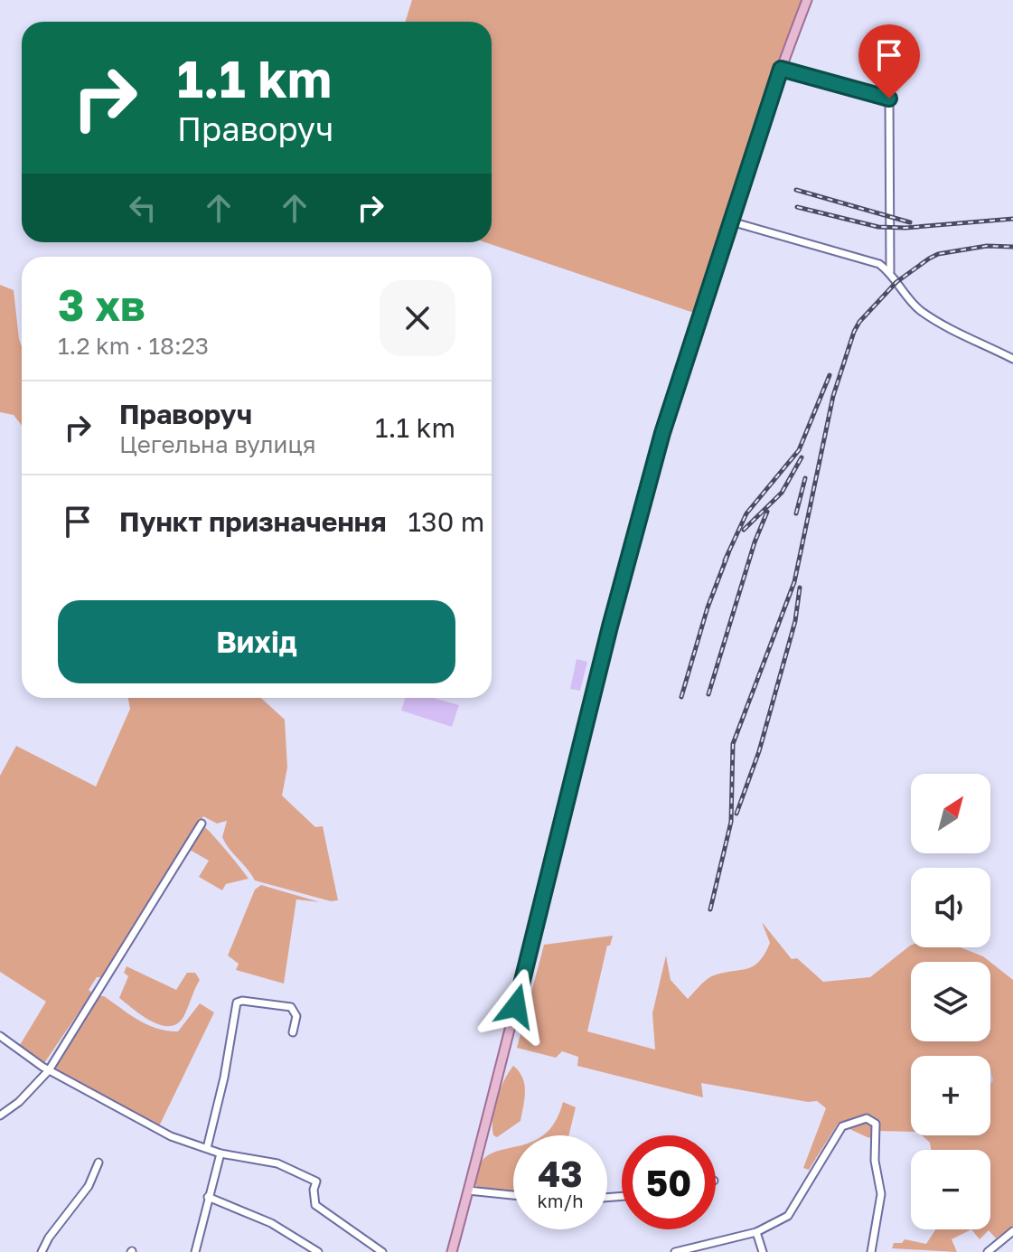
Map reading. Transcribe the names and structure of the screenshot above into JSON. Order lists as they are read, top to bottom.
{
  "north": "top right",
  "page": {
    "turn": ["1.1 km", "Праворуч"],
    "heading": ["3 хв", "1.2 km · 18:23"],
    "list": [
      {
        "name": "Праворуч",
        "note": "Цегельна вулиця",
        "value": "1.1 km"
      },
      {
        "name": "Пункт призначення",
        "value": "130 m"
      }
    ],
    "buttons": "Вихід",
    "map_buttons": ["+", "−"],
    "speed": "43 km/h",
    "limit": "50"
  }
}
